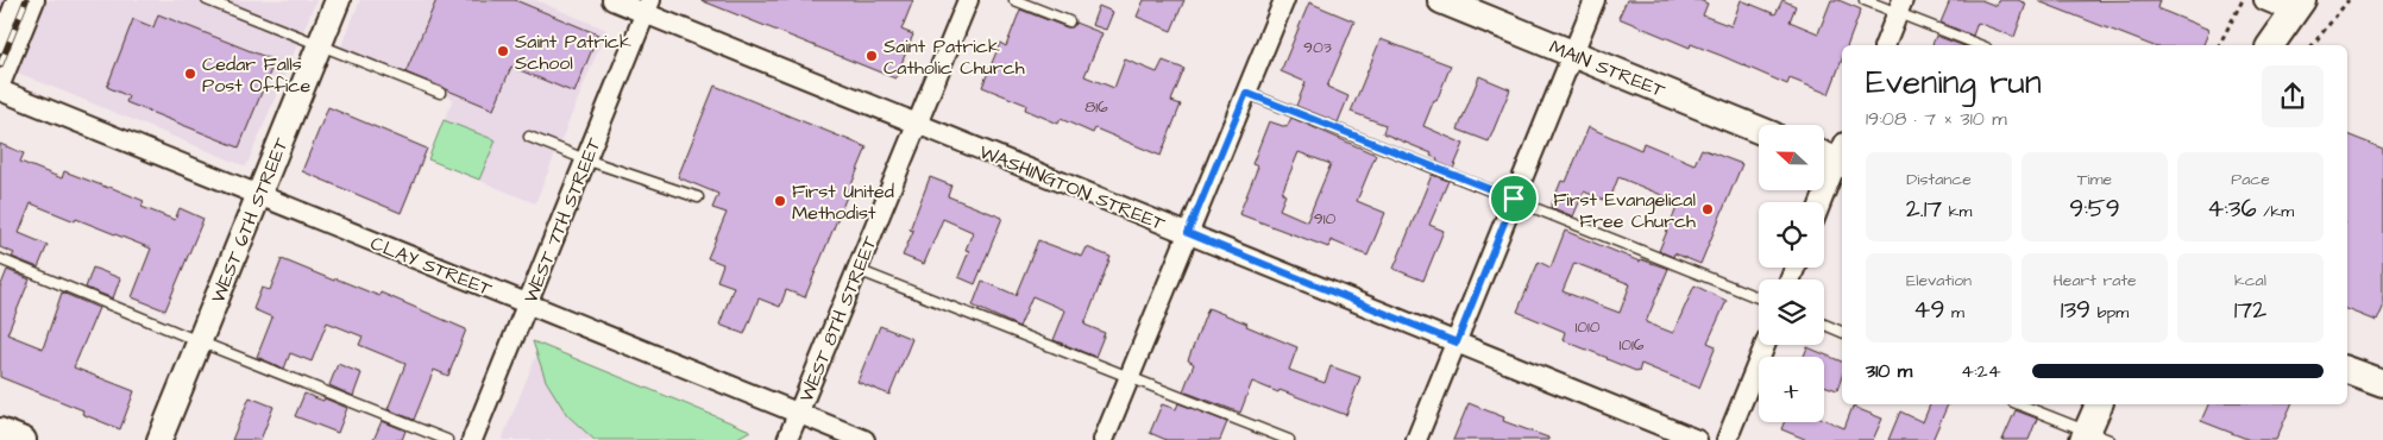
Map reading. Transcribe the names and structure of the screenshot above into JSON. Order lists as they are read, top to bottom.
{
  "streets": {
    "main road": ["MAIN STREET"],
    "street": [
      "WASHINGTON STREET",
      "WEST 6TH STREET",
      "WEST 7TH STREET",
      "CLAY STREET",
      "WEST 8TH STREET"
    ]
  },
  "crossings": [
    ["WASHINGTON STREET", "WEST 7TH STREET"],
    ["WASHINGTON STREET", "WEST 8TH STREET"],
    ["WEST 6TH STREET", "CLAY STREET"],
    ["WEST 7TH STREET", "CLAY STREET"],
    ["CLAY STREET", "WEST 8TH STREET"]
  ],
  "places": [
    "Saint Patrick School",
    "Saint Patrick Catholic Church",
    "Cedar Falls Post Office",
    "First United Methodist",
    "First Evangelical Free Church"
  ],
  "house_numbers": [
    "903",
    "816",
    "910",
    "1010",
    "1016"
  ],
  "north": "left",
  "page": {
    "heading": ["Evening run", "19:08 · 7 × 310 m"],
    "map_buttons": "+",
    "stats": [
      ["Distance", "2.17 km"],
      ["Time", "9:59"],
      ["Pace", "4:36 /km"],
      ["Elevation", "49 m"],
      ["Heart rate", "139 bpm"],
      ["kcal", "172"]
    ],
    "list": [
      {
        "name": "310 m",
        "note": "4:24"
      }
    ]
  }
}
